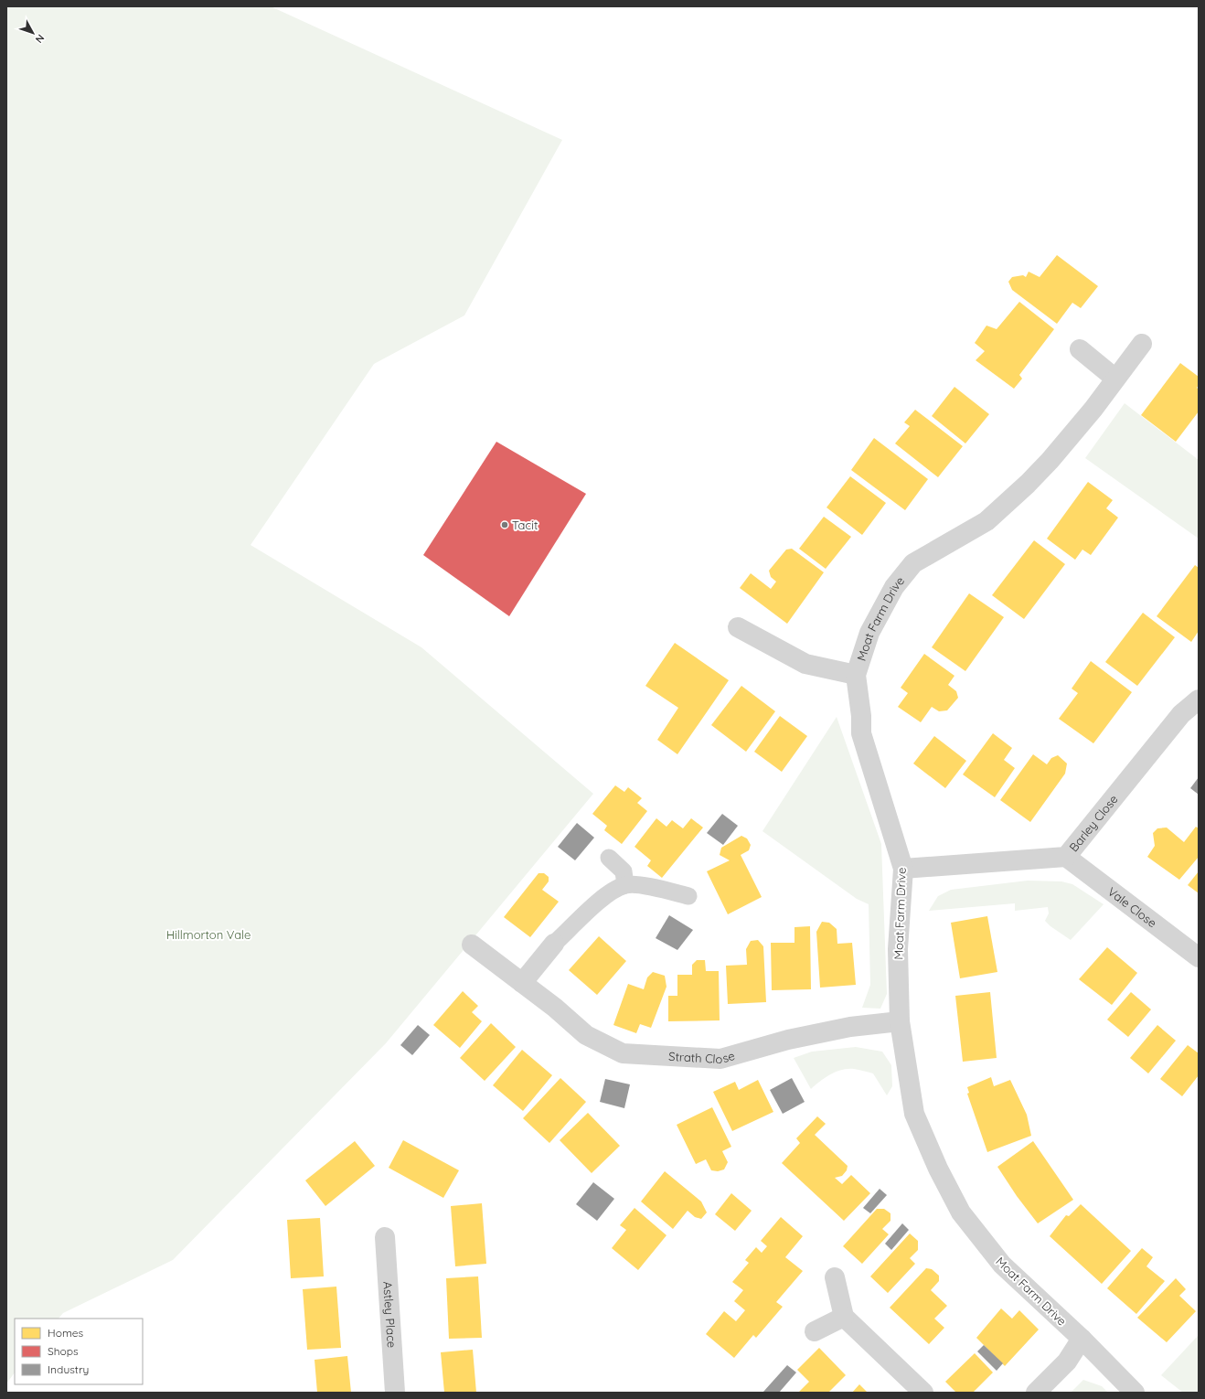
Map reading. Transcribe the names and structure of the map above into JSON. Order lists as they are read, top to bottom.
{
  "streets": {
    "street": [
      "Moat Farm Drive",
      "Barley Close",
      "Vale Close",
      "Strath Close",
      "Astley Place"
    ]
  },
  "crossings": [
    ["Moat Farm Drive", "Barley Close"],
    ["Moat Farm Drive", "Strath Close"],
    ["Barley Close", "Vale Close"]
  ],
  "parks": ["Hillmorton Vale"],
  "places": ["Tacit"],
  "legend": ["Homes", "Shops", "Industry"],
  "north": "bottom right"
}
